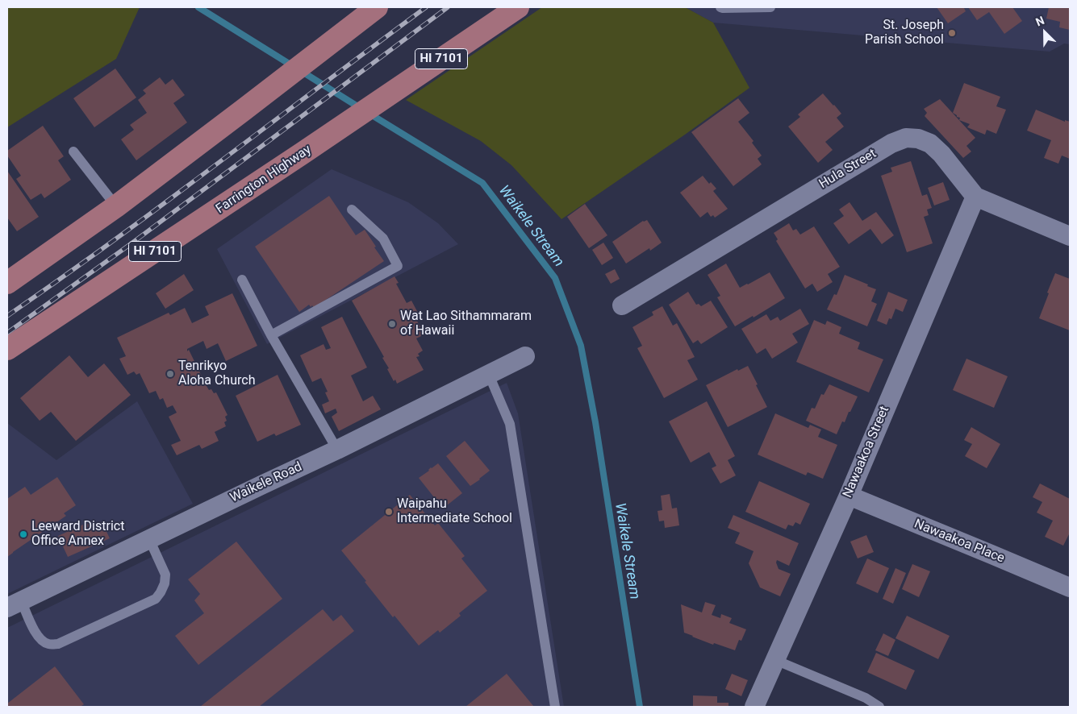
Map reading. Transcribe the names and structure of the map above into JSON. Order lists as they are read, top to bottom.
{
  "streets": {
    "main road": ["HI 7101", "Farrington Highway"],
    "street": [
      "Hula Street",
      "Nawaakoa Street",
      "Waikele Road",
      "Nawaakoa Place"
    ]
  },
  "crossings": [
    ["Hula Street", "Nawaakoa Street"],
    ["Nawaakoa Street", "Nawaakoa Place"]
  ],
  "water": ["Waikele Stream"],
  "places": [
    "St. Joseph Parish School",
    "Wat Lao Sithammaram of Hawaii",
    "Tenrikyo Aloha Church",
    "Waipahu Intermediate School",
    "Leeward District Office Annex"
  ],
  "north": "top left"
}
